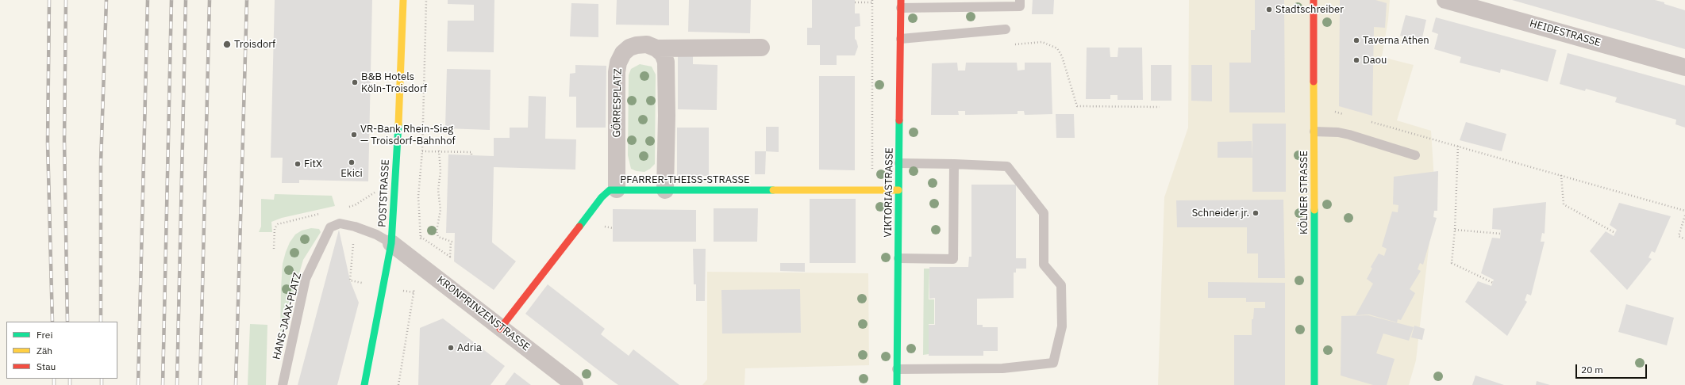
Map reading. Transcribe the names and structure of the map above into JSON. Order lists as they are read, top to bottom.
{
  "streets": {
    "street": [
      "HEIDESTRASSE",
      "GÖRRESPLATZ",
      "PFARRER-THEISS-STRASSE",
      "VIKTORIASTRASSE",
      "KÖLNER STRASSE",
      "POSTSTRASSE",
      "KRONPRINZENSTRASSE"
    ],
    "lane": ["HANS-JAAX-PLATZ"]
  },
  "crossings": [
    ["GÖRRESPLATZ", "PFARRER-THEISS-STRASSE"],
    ["PFARRER-THEISS-STRASSE", "VIKTORIASTRASSE"],
    ["PFARRER-THEISS-STRASSE", "KRONPRINZENSTRASSE"],
    ["POSTSTRASSE", "KRONPRINZENSTRASSE"],
    ["POSTSTRASSE", "HANS-JAAX-PLATZ"],
    ["KRONPRINZENSTRASSE", "HANS-JAAX-PLATZ"]
  ],
  "places": [
    "Stadtschreiber",
    "Taverna Athen",
    "Troisdorf",
    "Daou",
    "B&B Hotels Köln-Troisdorf",
    "VR-Bank Rhein-Sieg — Troisdorf-Bahnhof",
    "Ekici",
    "FitX",
    "Schneider jr.",
    "Adria"
  ],
  "legend": ["Frei", "Zäh", "Stau"],
  "scale_bar": "20 m"
}
